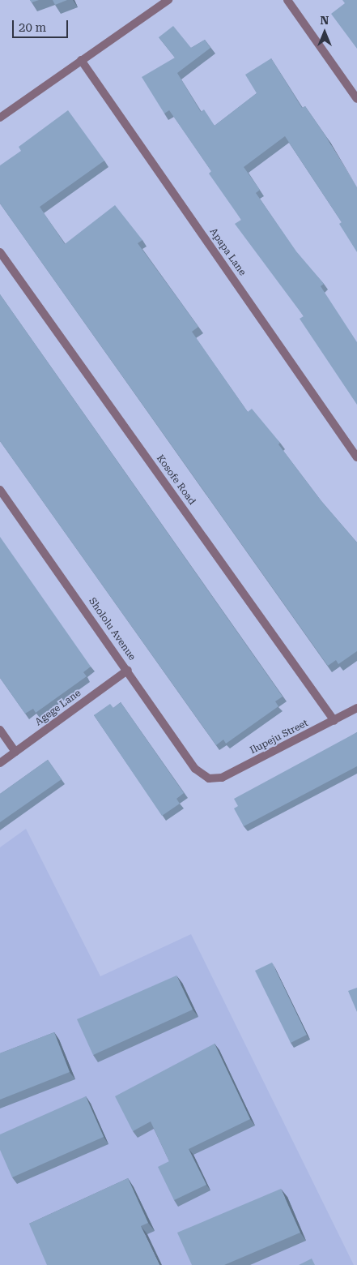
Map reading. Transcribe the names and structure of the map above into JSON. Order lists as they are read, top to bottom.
{
  "streets": {
    "street": [
      "Apapa Lane",
      "Kosofe Road",
      "Shololu Avenue",
      "Agege Lane",
      "Ilupeju Street"
    ]
  },
  "crossings": [
    ["Kosofe Road", "Ilupeju Street"],
    ["Shololu Avenue", "Agege Lane"],
    ["Shololu Avenue", "Ilupeju Street"]
  ],
  "scale_bar": "20 m",
  "north": "top"
}
